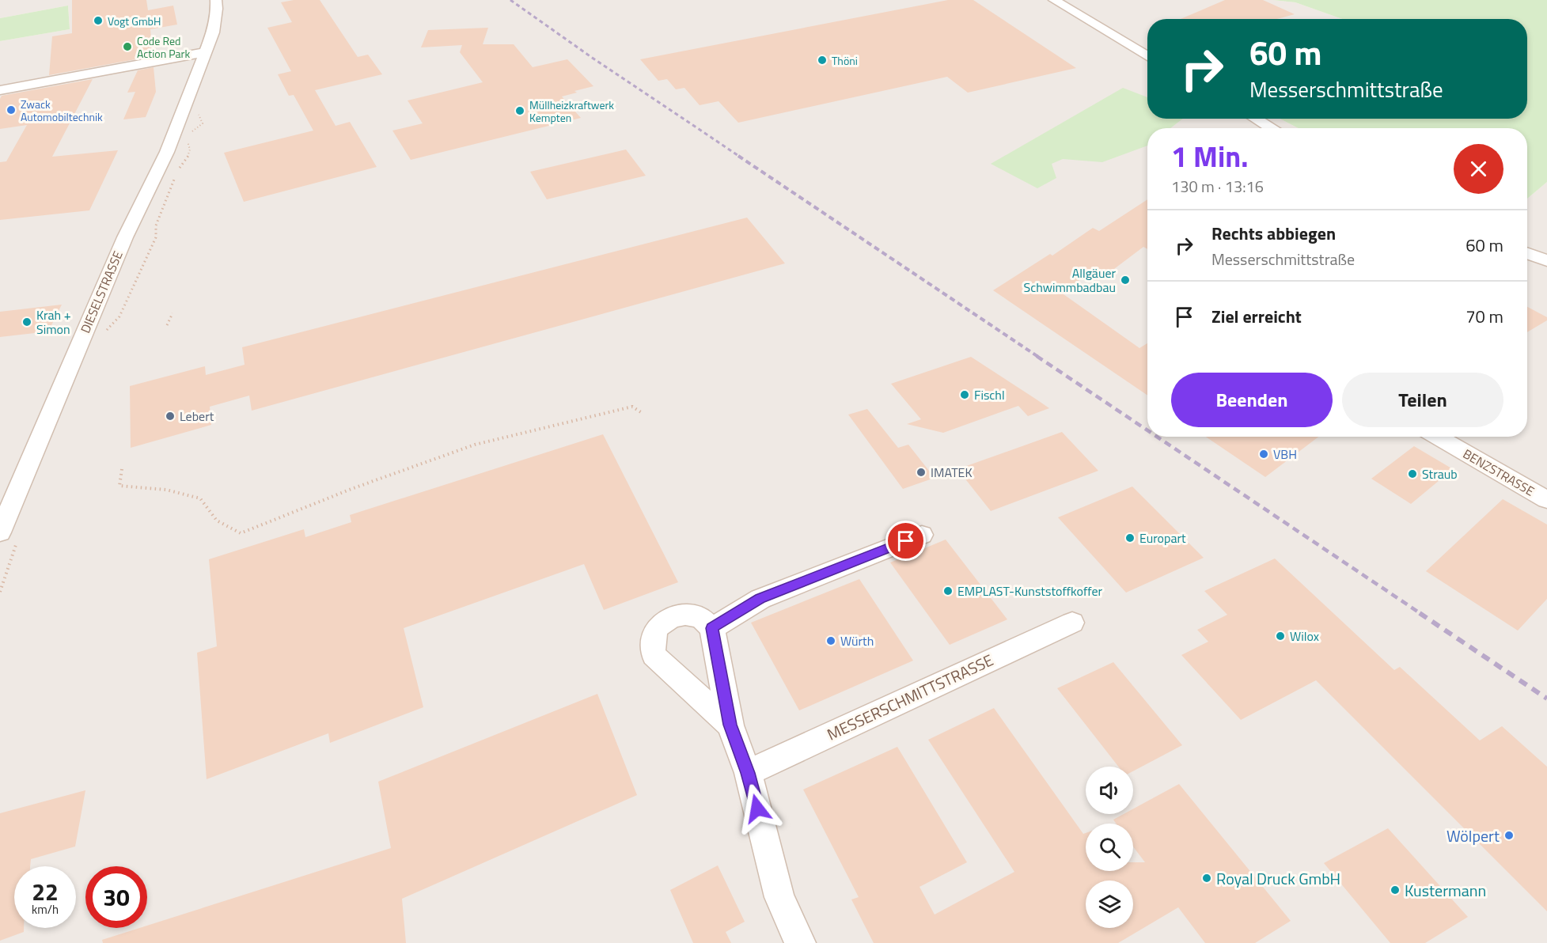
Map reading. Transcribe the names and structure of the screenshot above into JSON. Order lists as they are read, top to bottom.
{
  "streets": {
    "street": ["DIESELSTRASSE", "BENZSTRASSE", "MESSERSCHMITTSTRASSE"]
  },
  "places": [
    "Vogt GmbH",
    "Code Red Action Park",
    "Thöni",
    "Zwack Automobiltechnik",
    "Müllheizkraftwerk Kempten",
    "Allgäuer Schwimmbadbau",
    "Krah + Simon",
    "Fischl",
    "Lebert",
    "VBH",
    "IMATEK",
    "Straub",
    "Europart",
    "EMPLAST-Kunststoffkoffer",
    "Wilox",
    "Würth",
    "Wölpert",
    "Royal Druck GmbH",
    "Kustermann"
  ],
  "page": {
    "turn": ["60 m", "Messerschmittstraße"],
    "heading": ["1 Min.", "130 m · 13:16"],
    "list": [
      {
        "name": "Rechts abbiegen",
        "note": "Messerschmittstraße",
        "value": "60 m"
      },
      {
        "name": "Ziel erreicht",
        "value": "70 m"
      }
    ],
    "buttons": ["Beenden", "Teilen"],
    "speed": "22 km/h",
    "limit": "30"
  }
}
